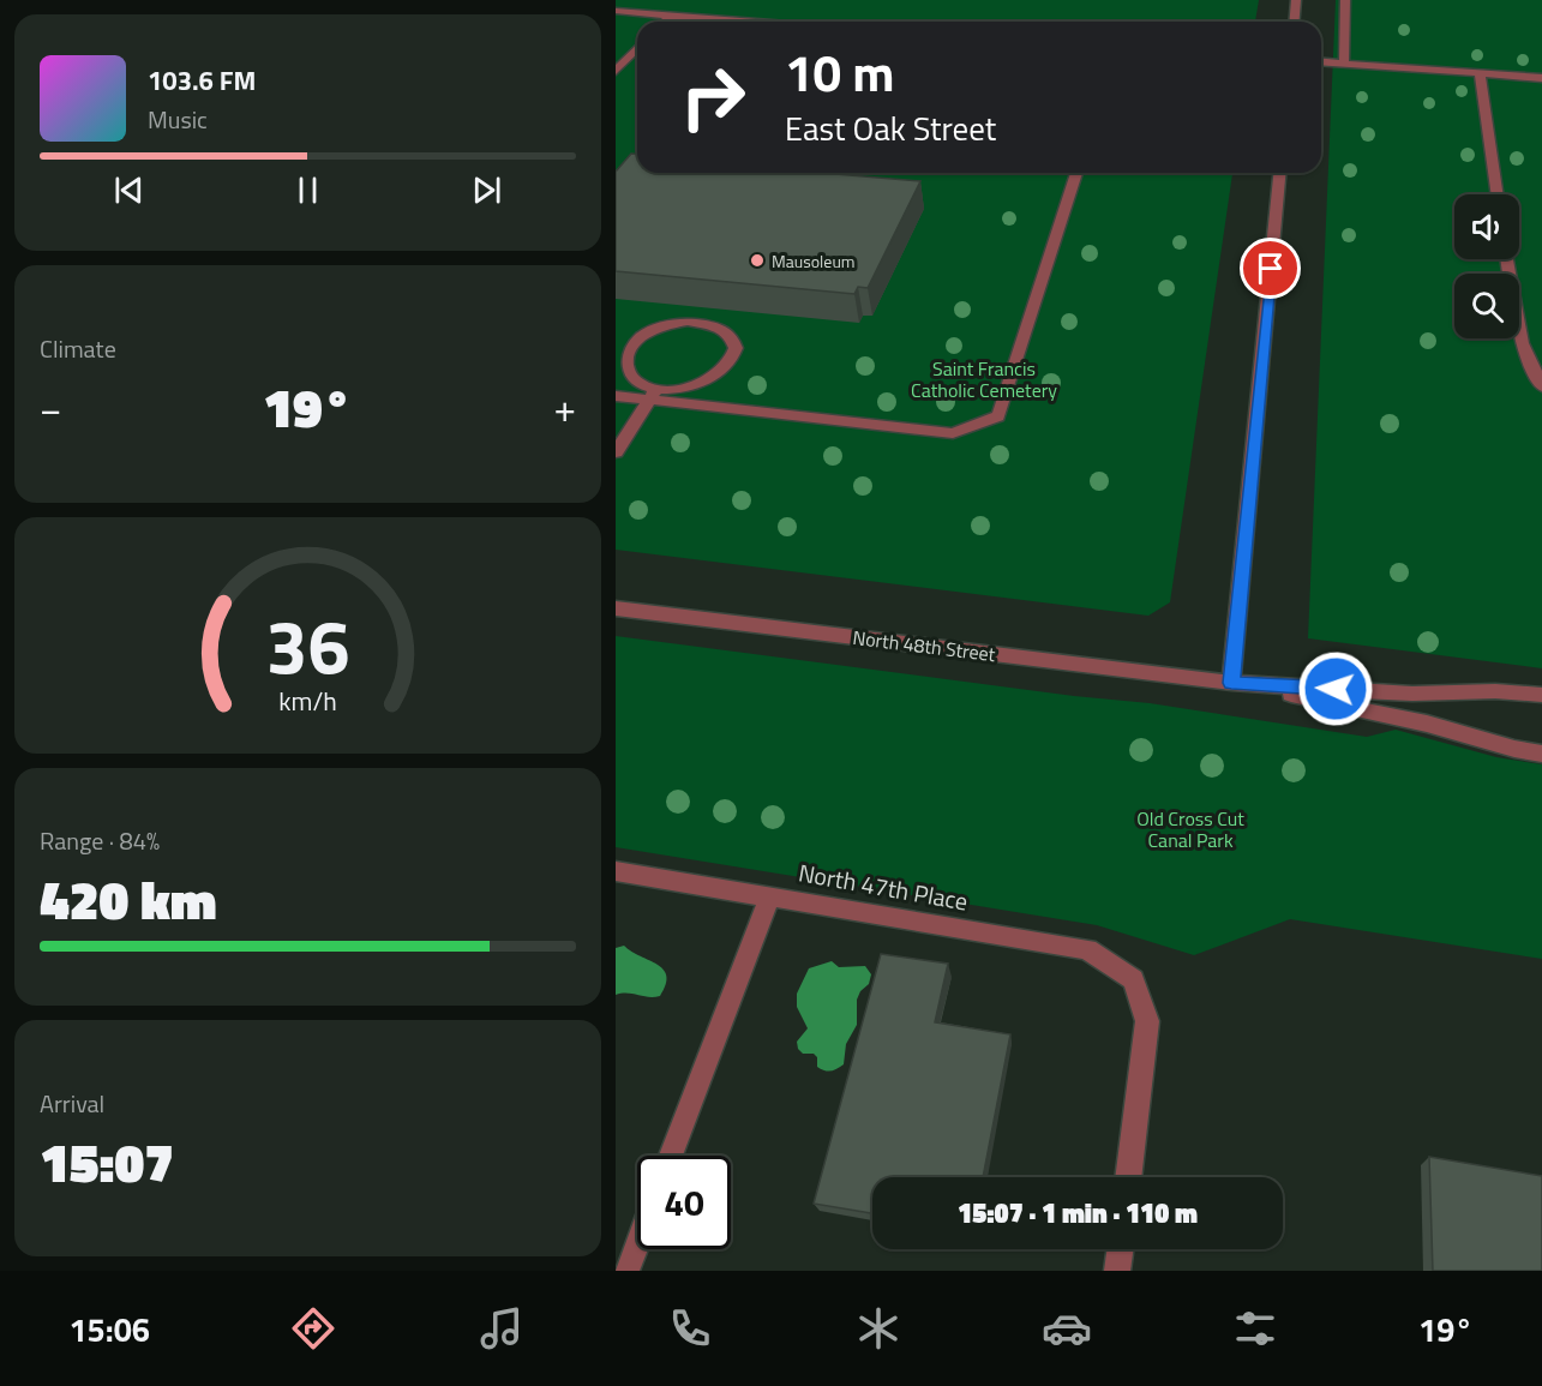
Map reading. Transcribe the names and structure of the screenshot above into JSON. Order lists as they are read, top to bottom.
{
  "streets": {
    "street": ["North 48th Street", "North 47th Place"]
  },
  "parks": ["Saint Francis Catholic Cemetery", "Old Cross Cut Canal Park"],
  "places": ["Mausoleum"],
  "page": {
    "turn": ["10 m", "East Oak Street"],
    "song": ["103.6 FM", "Music"],
    "tile": [
      "Climate",
      ["Range · 84%", "420 km"],
      ["Arrival", "15:07"]
    ],
    "heat": ["−", "19°", "+"],
    "limit": "40",
    "trip": "15:07 · 1 min · 110 m",
    "tabs": ["15:06", "19°"],
    "gauge": ["36", "km/h"]
  }
}
